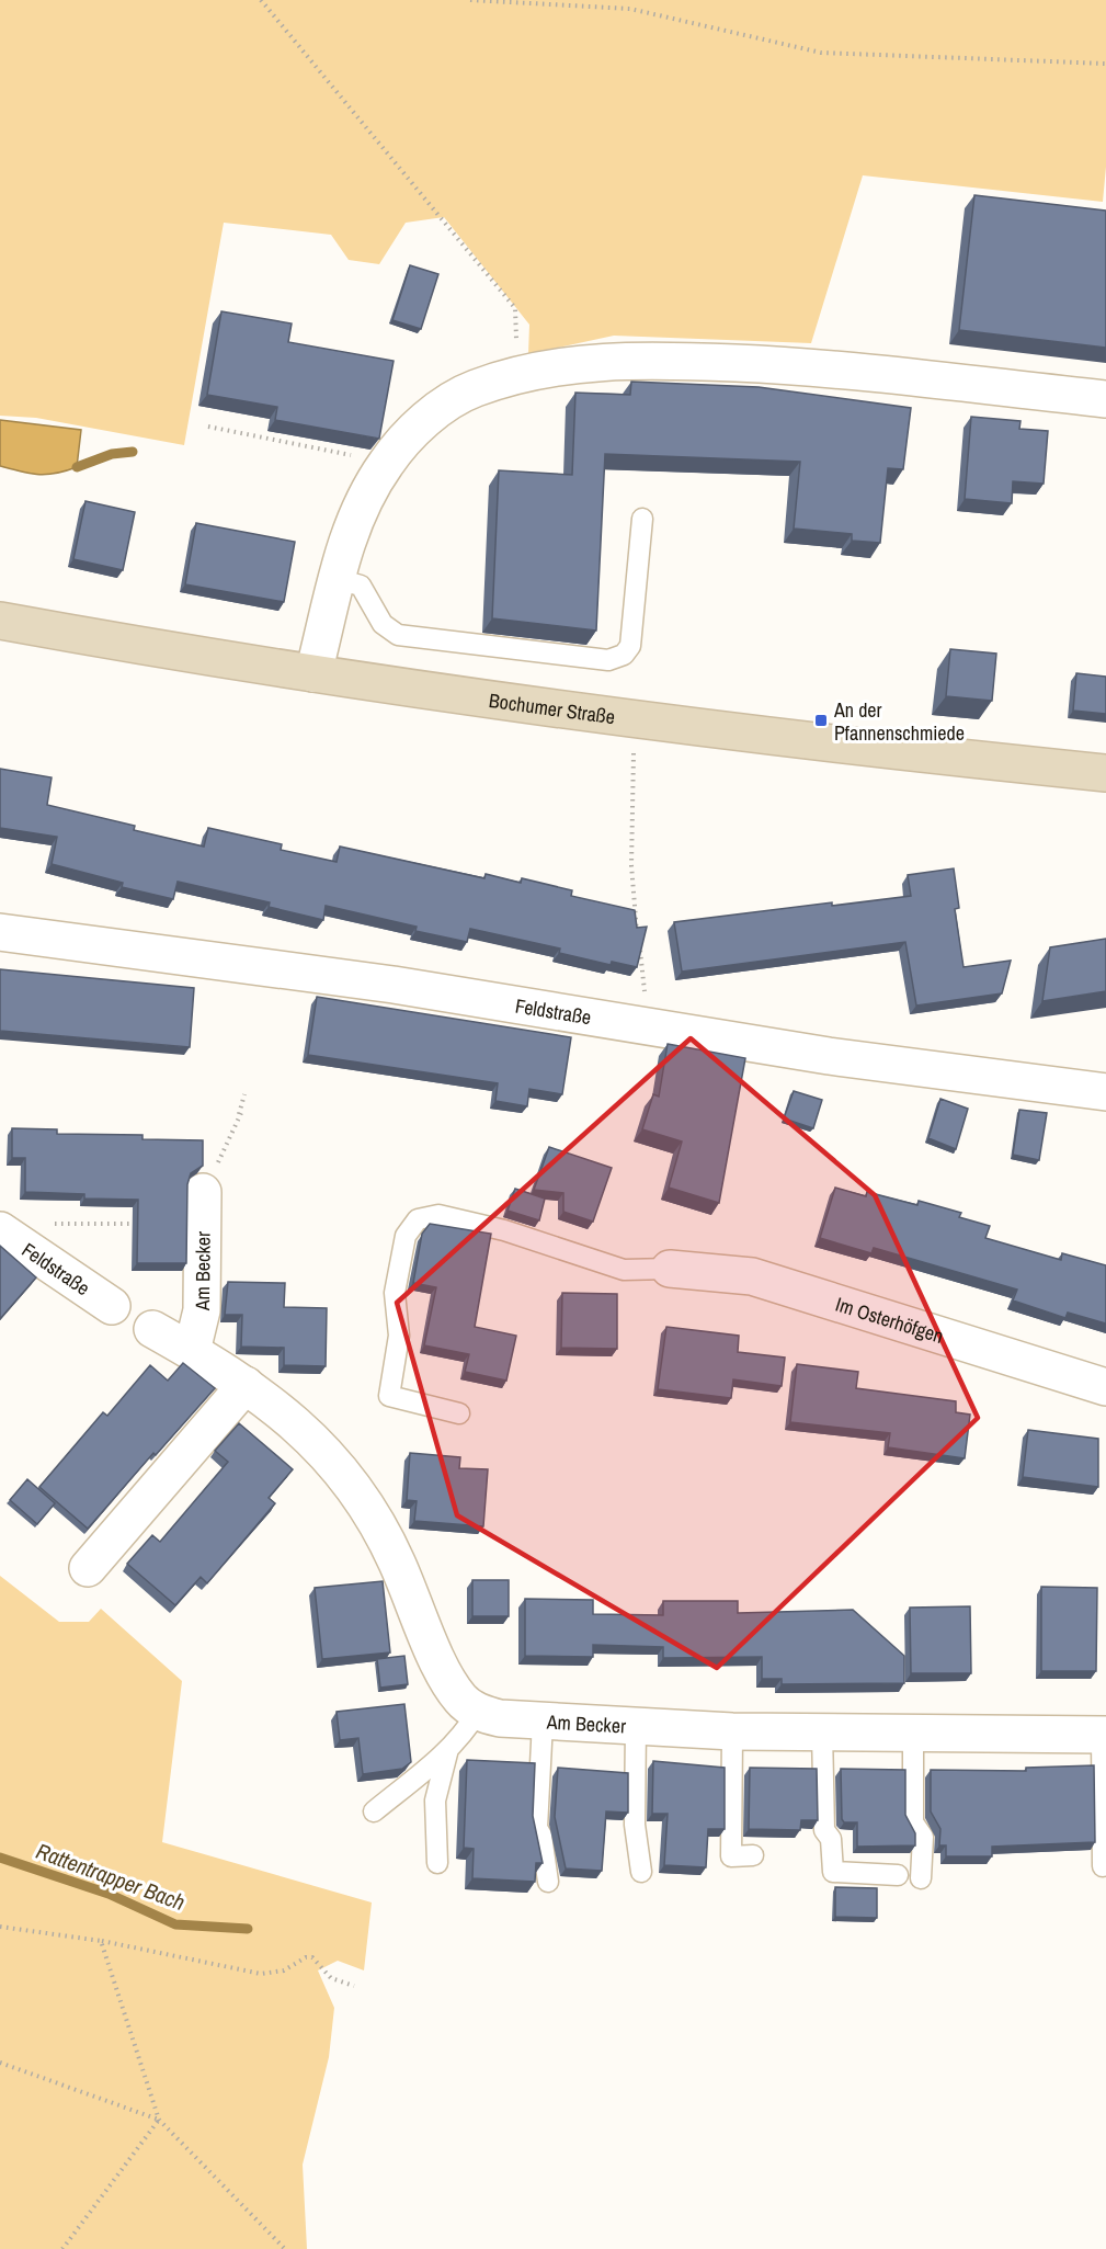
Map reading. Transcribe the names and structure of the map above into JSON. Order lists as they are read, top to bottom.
{
  "streets": {
    "main road": ["Bochumer Straße"],
    "street": ["Feldstraße", "Am Becker", "Im Osterhöfgen"]
  },
  "water": ["Rattentrapper Bach"],
  "places": {
    "transit": ["An der Pfannenschmiede"]
  }
}
